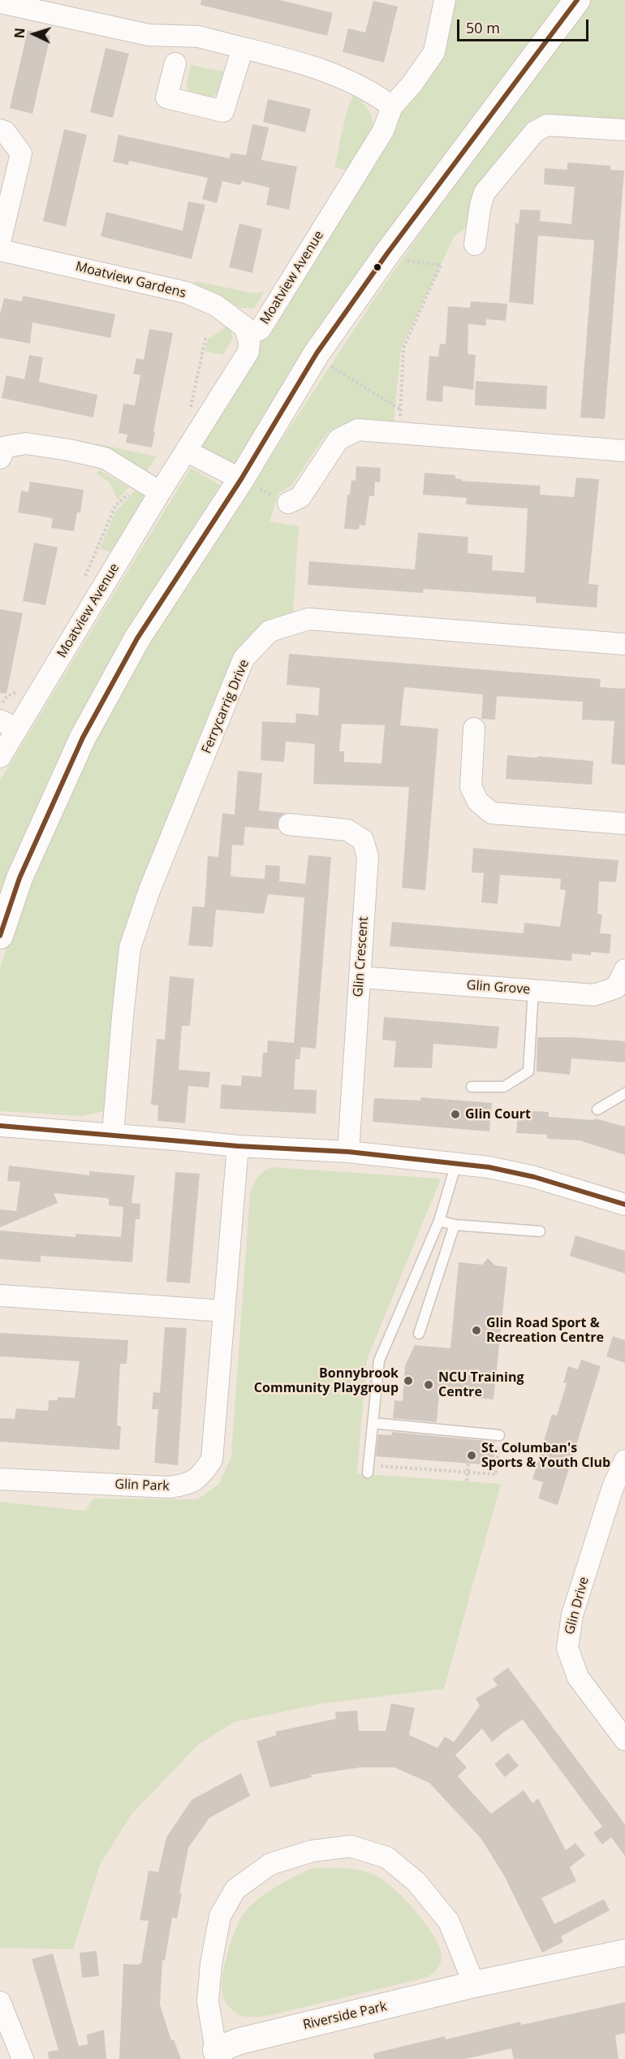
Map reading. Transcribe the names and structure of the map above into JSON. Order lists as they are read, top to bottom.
{
  "streets": {
    "street": [
      "Moatview Avenue",
      "Moatview Gardens",
      "Ferrycarrig Drive",
      "Glin Crescent",
      "Glin Grove",
      "Glin Park",
      "Glin Drive",
      "Riverside Park"
    ]
  },
  "crossings": [
    ["Moatview Avenue", "Moatview Gardens"],
    ["Glin Crescent", "Glin Grove"]
  ],
  "places": [
    "Glin Court",
    "Glin Road Sport & Recreation Centre",
    "Bonnybrook Community Playgroup",
    "NCU Training Centre",
    "St. Columban's Sports & Youth Club"
  ],
  "scale_bar": "50 m",
  "north": "left"
}
